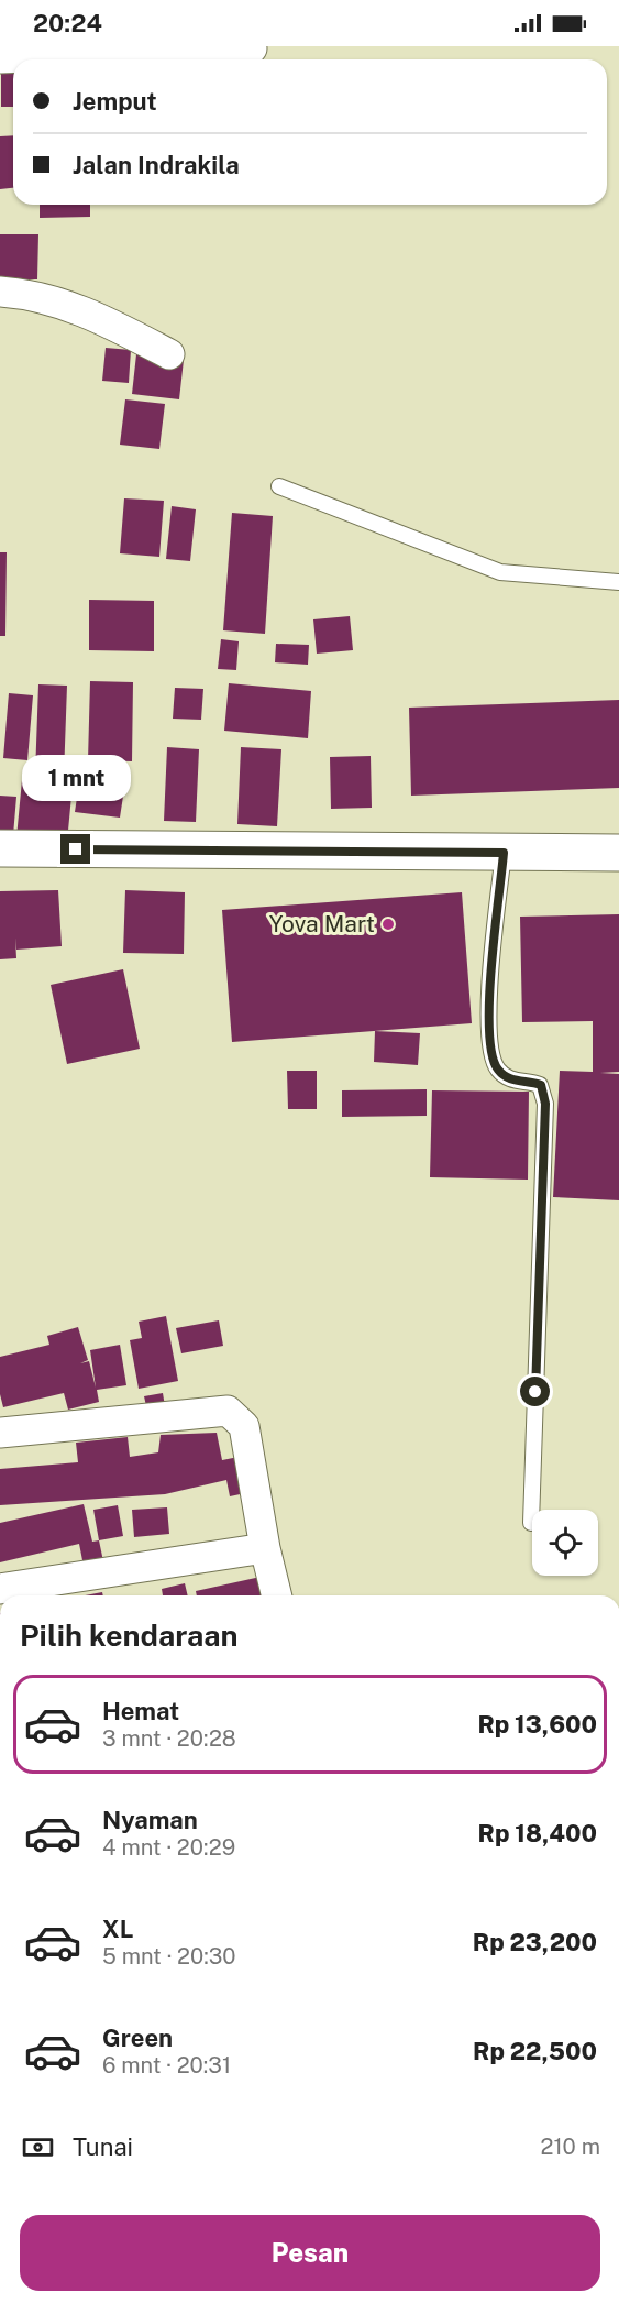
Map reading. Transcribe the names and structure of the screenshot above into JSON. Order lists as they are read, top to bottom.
{
  "places": ["Yova Mart"],
  "page": {
    "status": "20:24",
    "banner": ["Jemput", "Jalan Indrakila"],
    "bubble": "1 mnt",
    "heading": "Pilih kendaraan",
    "list": [
      {
        "name": "Hemat",
        "note": "3 mnt · 20:28",
        "value": "Rp 13,600"
      },
      {
        "name": "Nyaman",
        "note": "4 mnt · 20:29",
        "value": "Rp 18,400"
      },
      {
        "name": "XL",
        "note": "5 mnt · 20:30",
        "value": "Rp 23,200"
      },
      {
        "name": "Green",
        "note": "6 mnt · 20:31",
        "value": "Rp 22,500"
      }
    ],
    "pay": ["Tunai", "210 m"],
    "buttons": "Pesan"
  }
}
